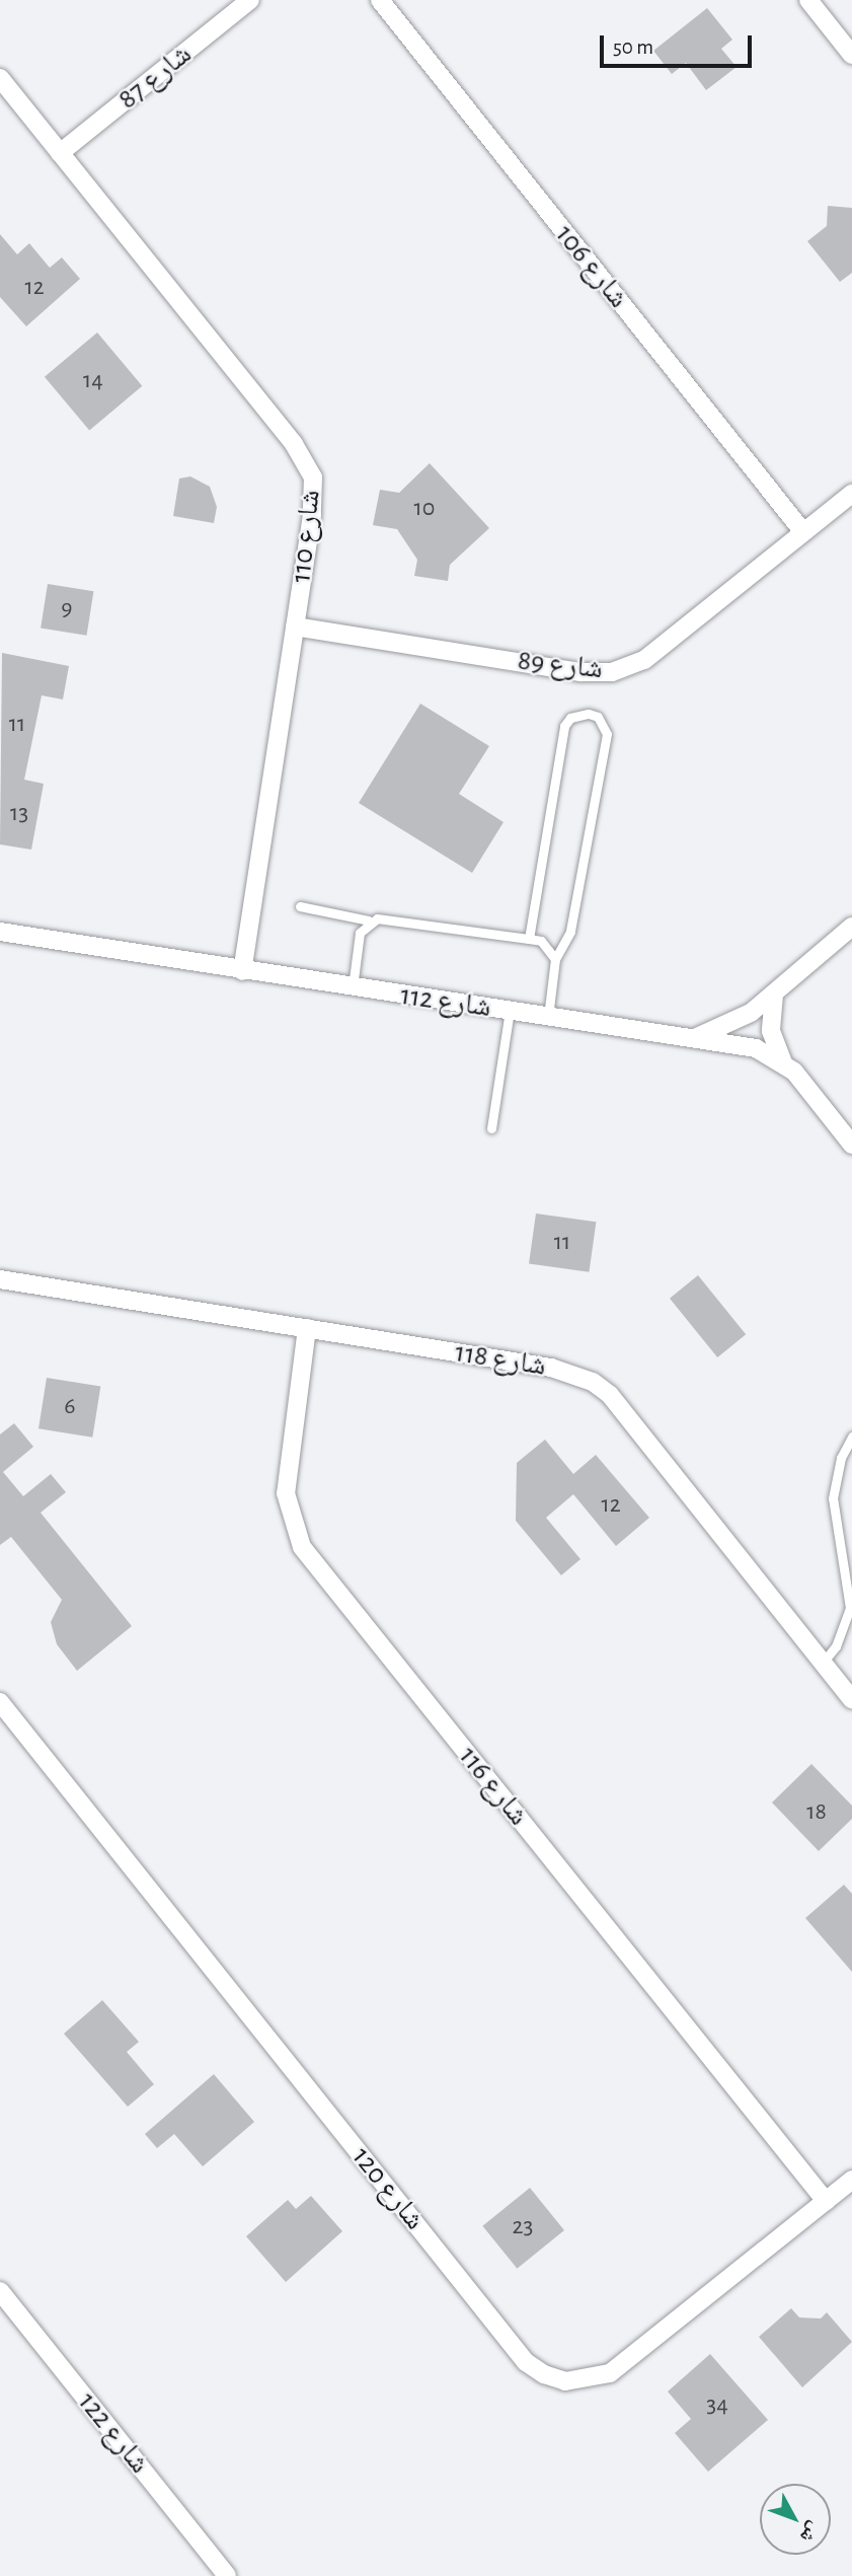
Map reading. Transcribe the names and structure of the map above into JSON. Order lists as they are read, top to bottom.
{
  "streets": {
    "street": [
      "شارع 87",
      "شارع 106",
      "شارع 110",
      "شارع 89",
      "شارع 112",
      "شارع 118",
      "شارع 116",
      "شارع 120",
      "شارع 122"
    ]
  },
  "crossings": [
    ["شارع 87", "شارع 110"],
    ["شارع 106", "شارع 89"],
    ["شارع 110", "شارع 89"],
    ["شارع 110", "شارع 112"],
    ["شارع 118", "شارع 116"],
    ["شارع 116", "شارع 120"]
  ],
  "house_numbers": [
    "12",
    "14",
    "10",
    "9",
    "11",
    "13",
    "11",
    "6",
    "12",
    "18",
    "23",
    "34"
  ],
  "scale_bar": "50 m",
  "north": "bottom right"
}
